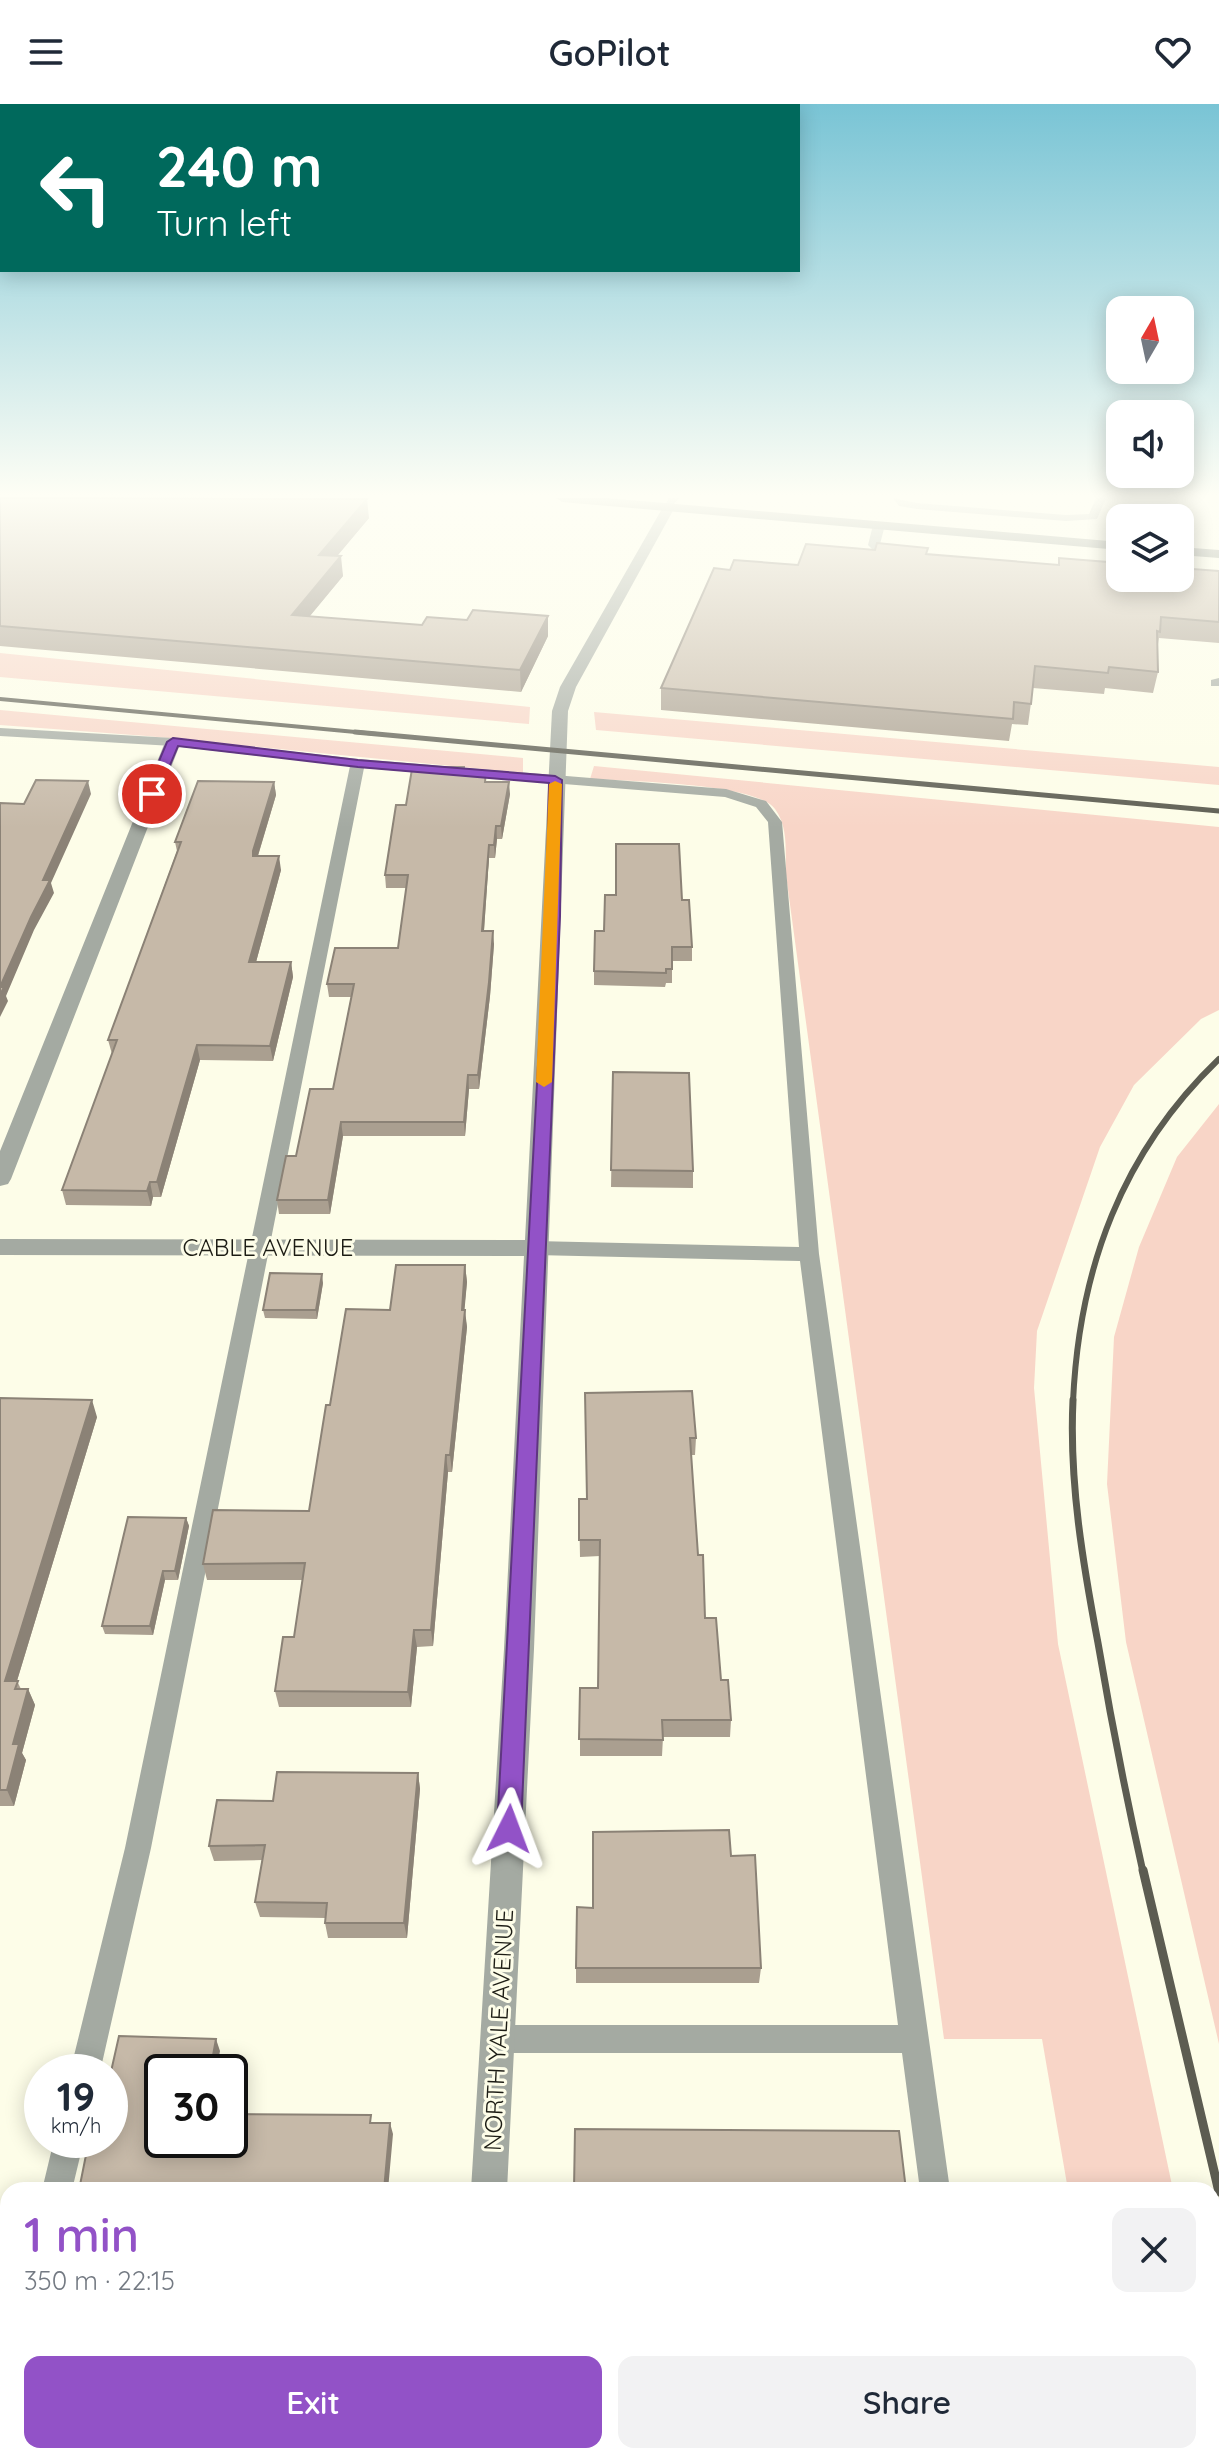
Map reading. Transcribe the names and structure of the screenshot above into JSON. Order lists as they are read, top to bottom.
{
  "streets": {
    "street": ["CABLE AVENUE", "NORTH YALE AVENUE"]
  },
  "crossings": [
    ["CABLE AVENUE", "NORTH YALE AVENUE"]
  ],
  "north": "top",
  "page": {
    "header": "GoPilot",
    "turn": ["240 m", "Turn left"],
    "speed": "19 km/h",
    "limit": "30",
    "heading": ["1 min", "350 m · 22:15"],
    "buttons": ["Exit", "Share"]
  }
}
